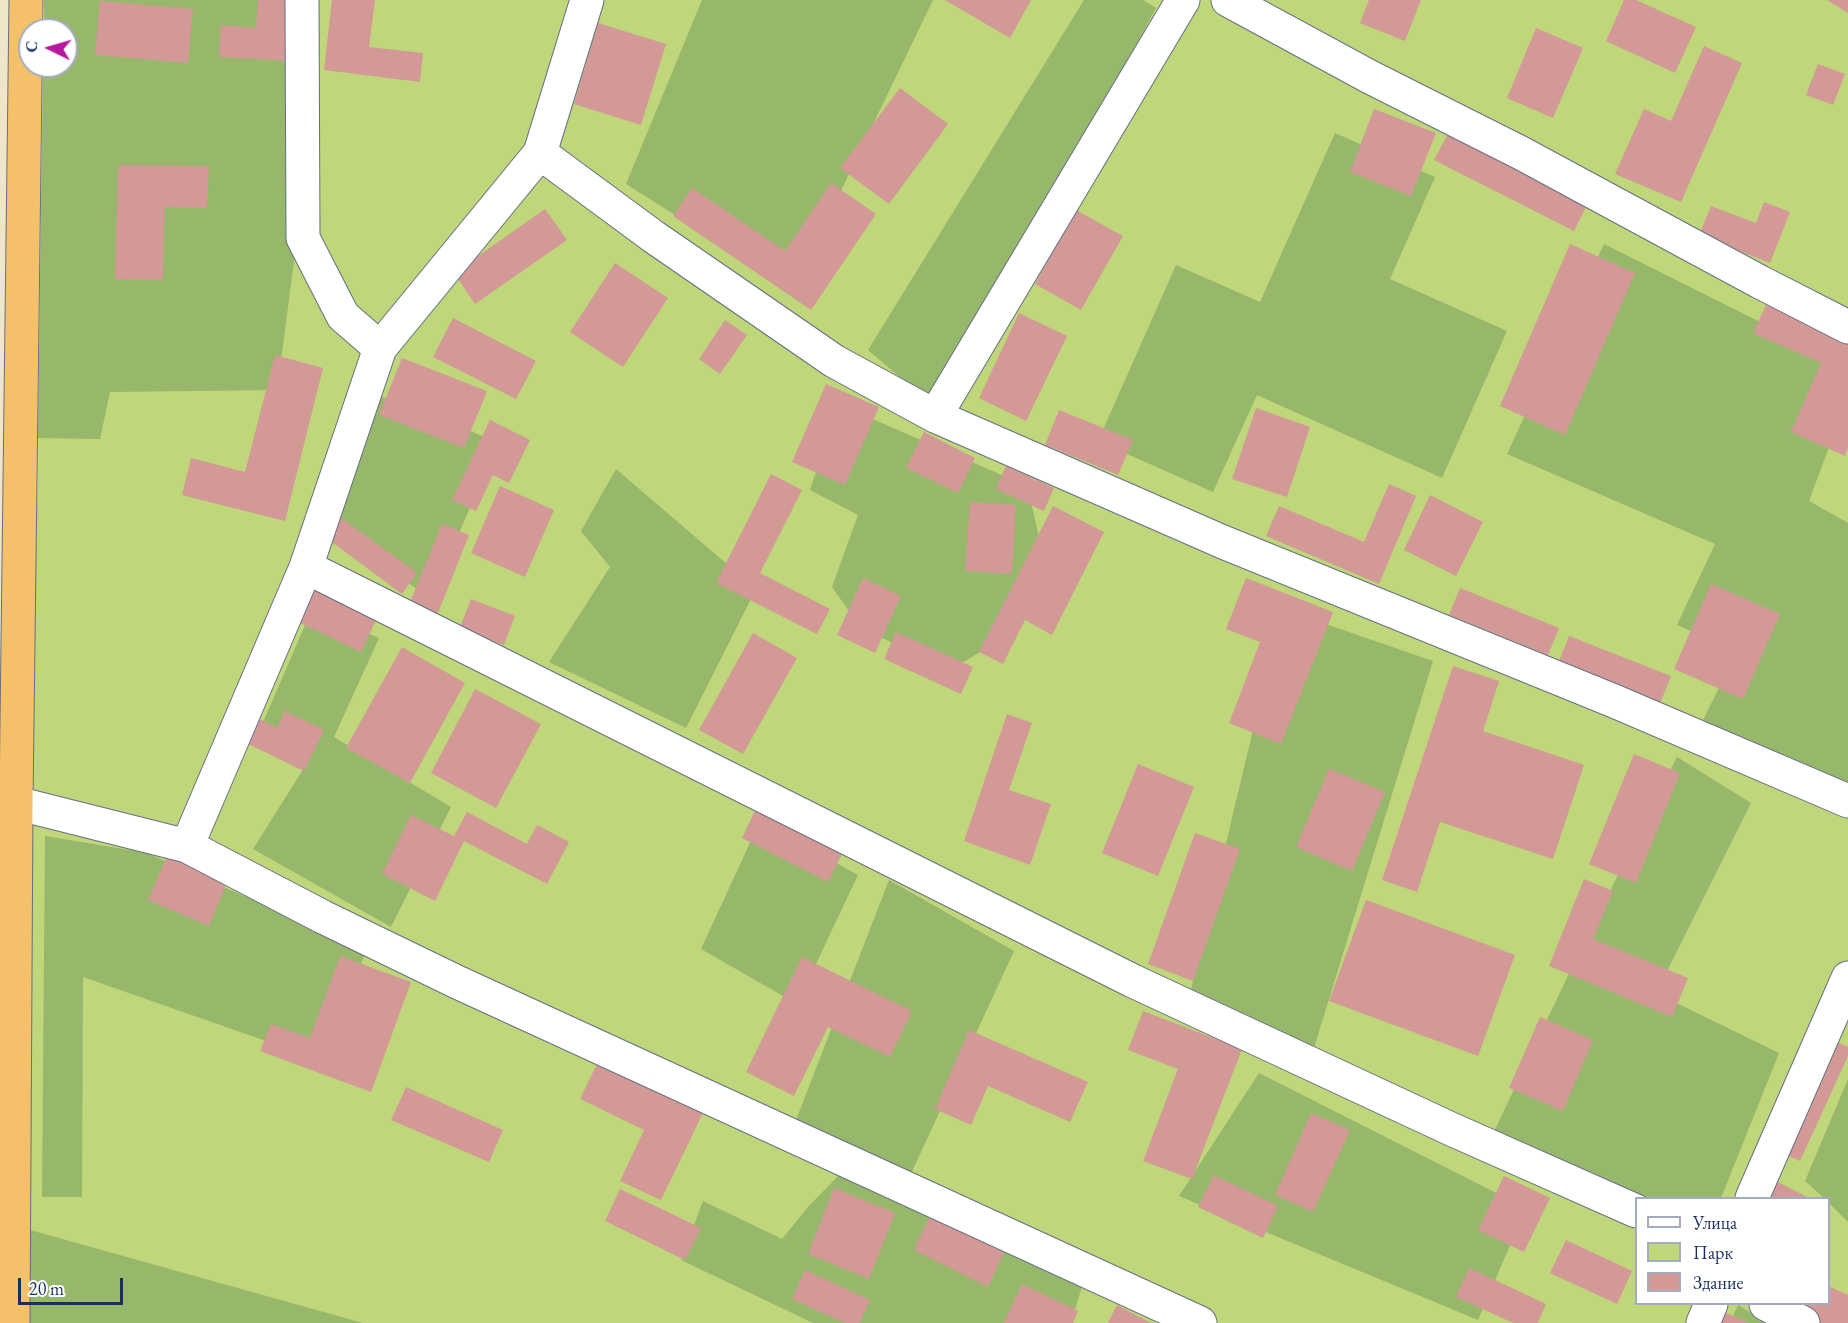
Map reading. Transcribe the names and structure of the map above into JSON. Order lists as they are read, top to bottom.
{
  "legend": ["Улица", "Парк", "Здание"],
  "scale_bar": "20 m",
  "north": "left"
}
